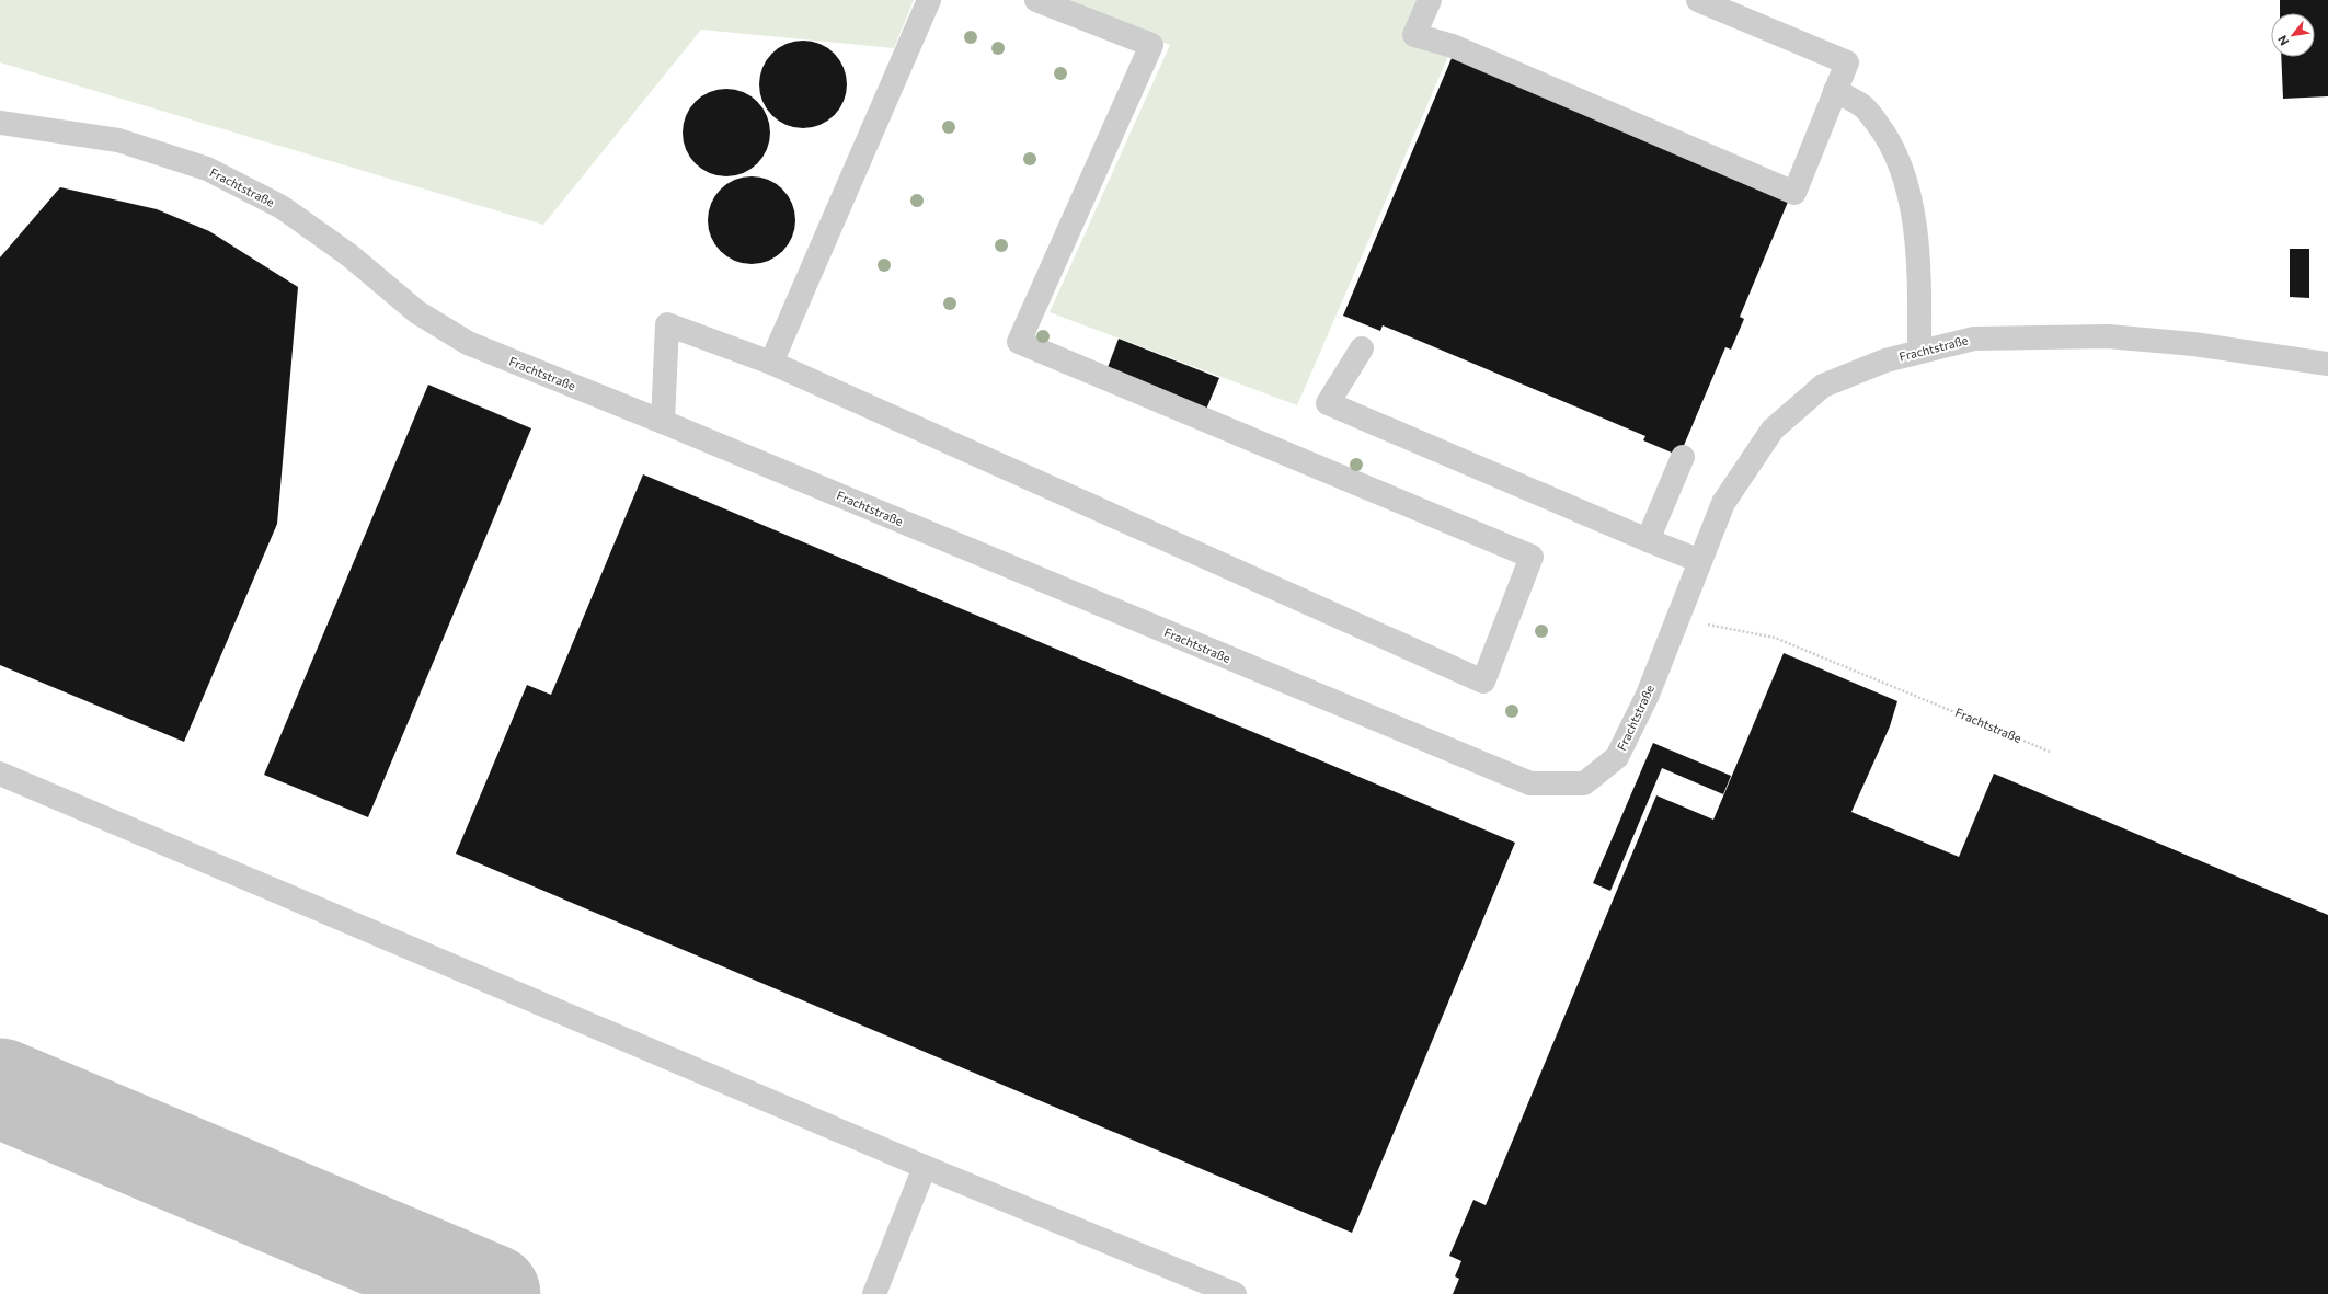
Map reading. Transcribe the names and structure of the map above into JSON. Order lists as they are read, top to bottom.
{
  "streets": {
    "street": ["Frachtstraße"]
  },
  "north": "bottom left"
}
